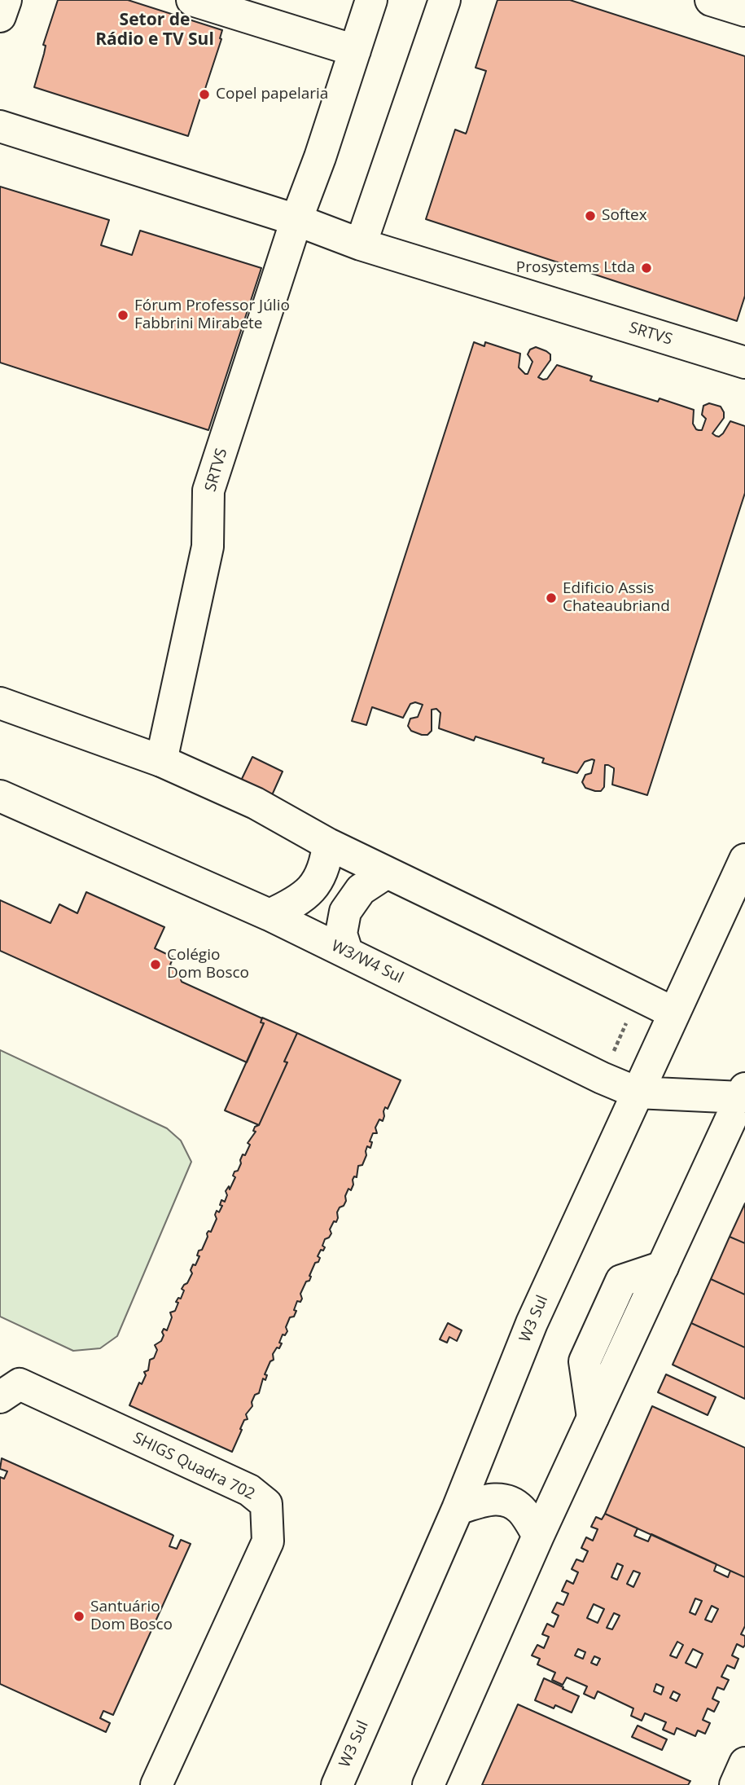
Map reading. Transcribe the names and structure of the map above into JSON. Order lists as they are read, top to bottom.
{
  "streets": {
    "main road": [
      "SRTVS",
      "W3/W4 Sul",
      "W3 Sul",
      "SHIGS Quadra 702"
    ]
  },
  "crossings": [
    ["W3/W4 Sul", "W3 Sul"]
  ],
  "districts": ["Setor de Rádio e TV Sul"],
  "places": [
    "Copel papelaria",
    "Softex",
    "Prosystems Ltda",
    "Fórum Professor Júlio Fabbrini Mirabete",
    "Edificio Assis Chateaubriand",
    "Colégio Dom Bosco",
    "Santuário Dom Bosco"
  ]
}
